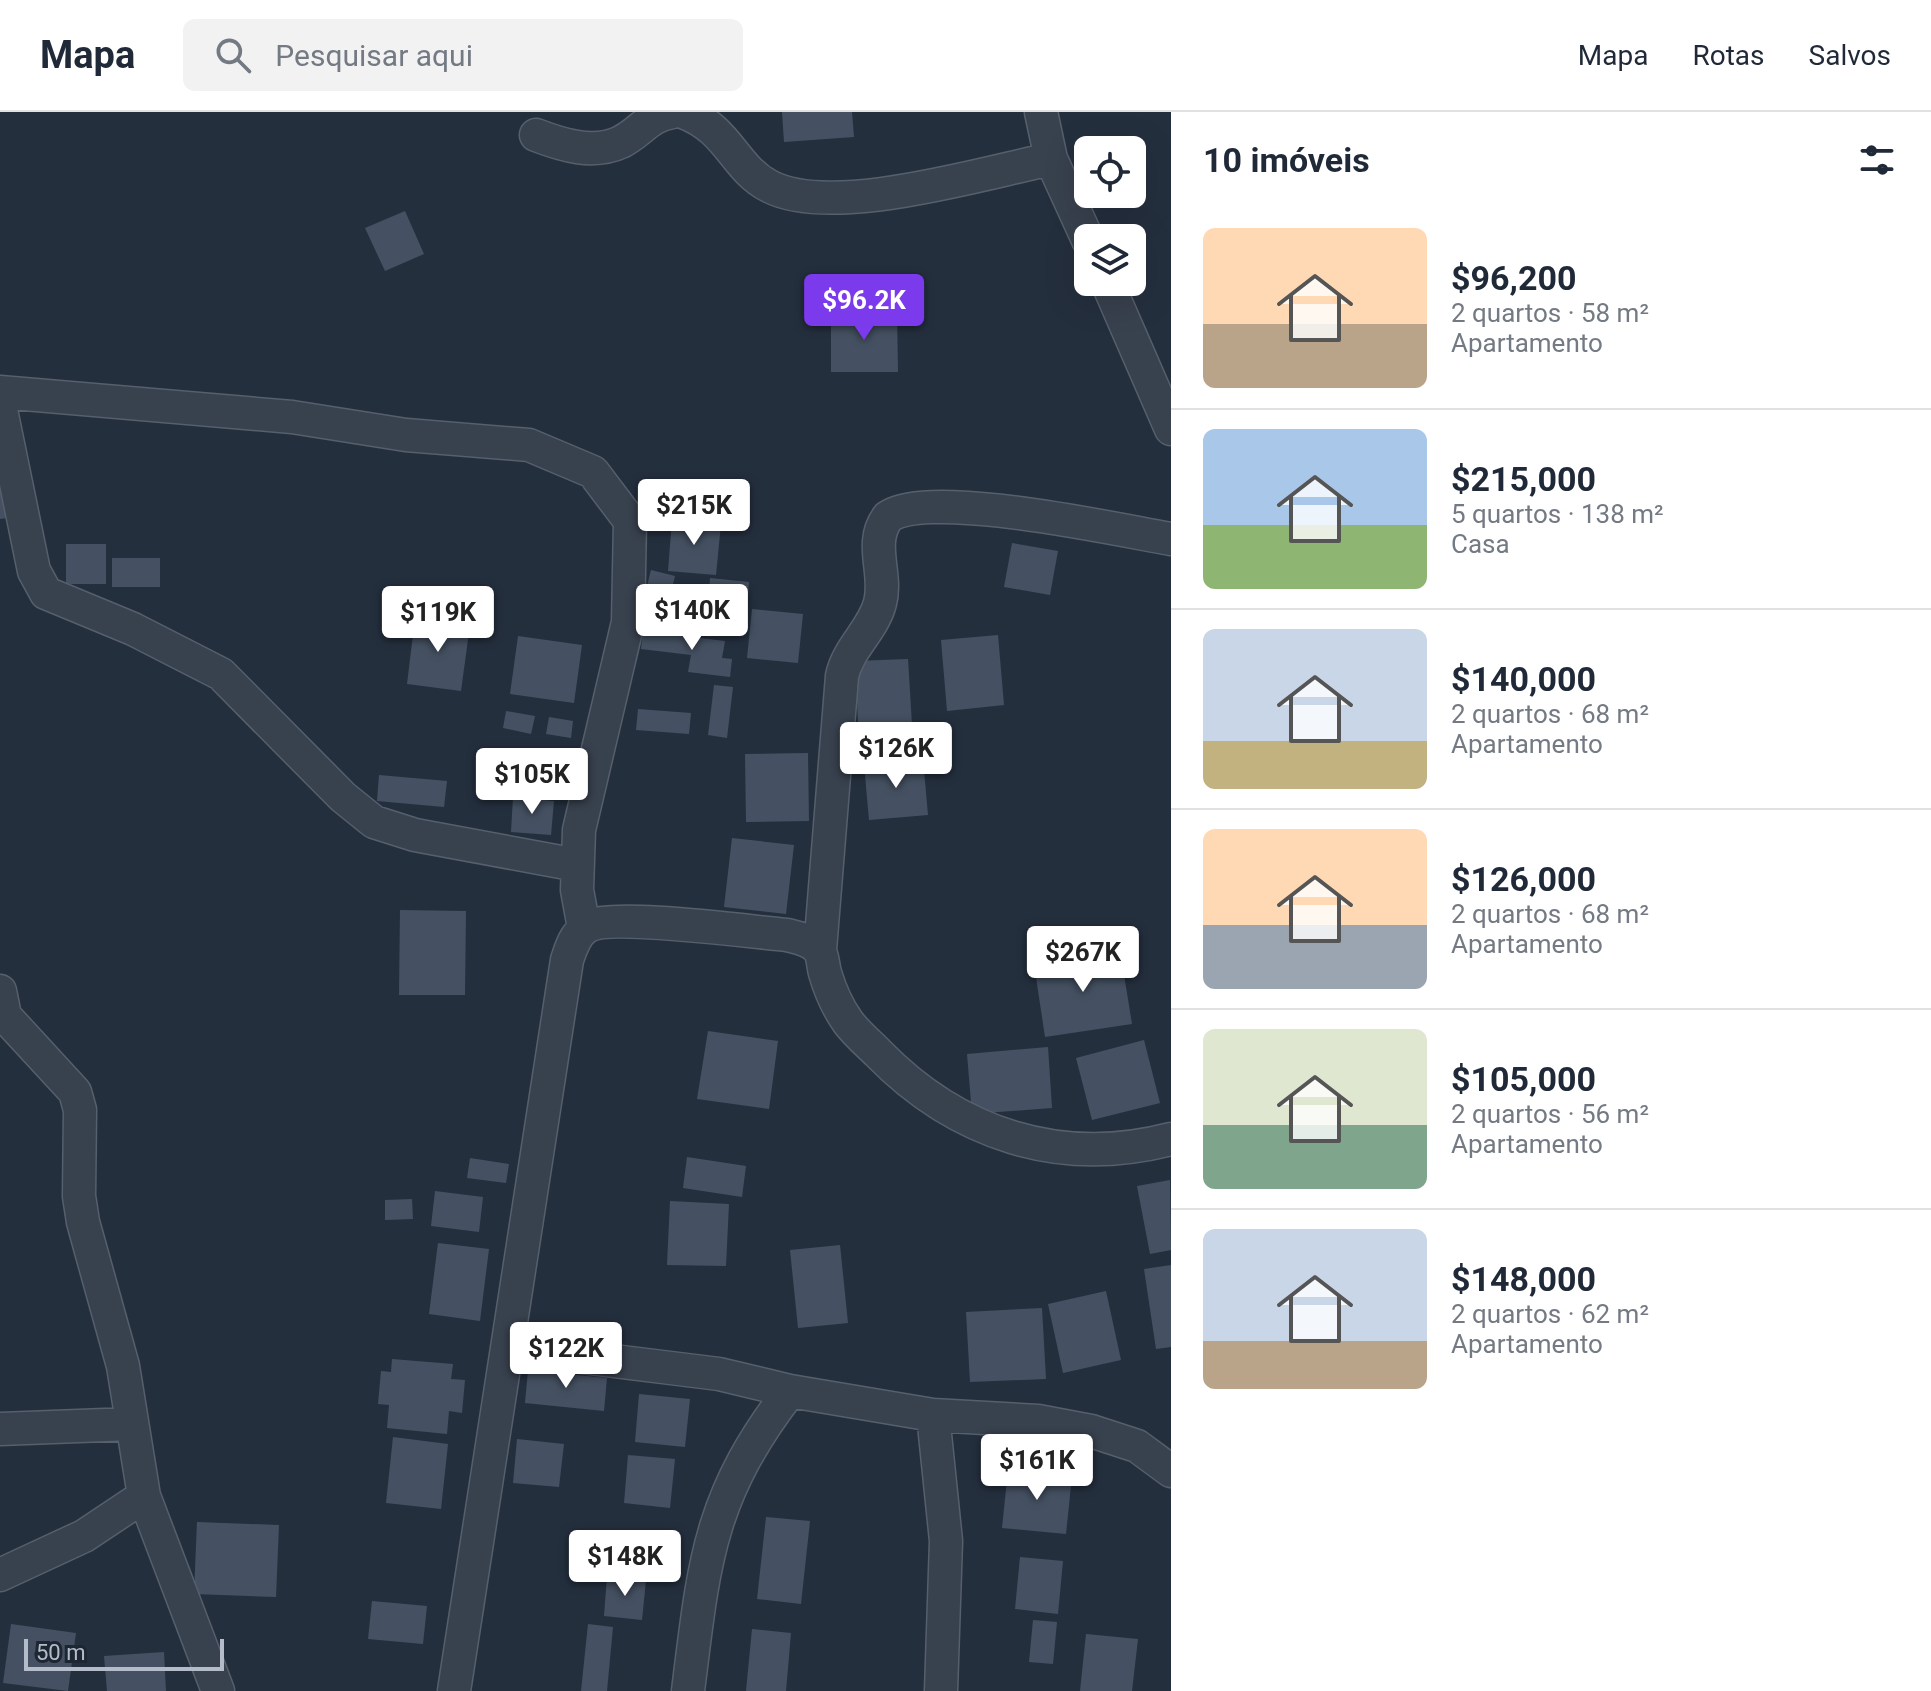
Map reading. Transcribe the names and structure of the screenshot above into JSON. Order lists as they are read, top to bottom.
{
  "scale_bar": "50 m",
  "page": {
    "header": "Mapa",
    "search": "Pesquisar aqui",
    "nav": ["Mapa", "Rotas", "Salvos"],
    "heading": "10 imóveis",
    "list": [
      {
        "name": "$96,200",
        "note": "2 quartos · 58 m² · Apartamento"
      },
      {
        "name": "$215,000",
        "note": "5 quartos · 138 m² · Casa"
      },
      {
        "name": "$140,000",
        "note": "2 quartos · 68 m² · Apartamento"
      },
      {
        "name": "$126,000",
        "note": "2 quartos · 68 m² · Apartamento"
      },
      {
        "name": "$105,000",
        "note": "2 quartos · 56 m² · Apartamento"
      },
      {
        "name": "$148,000",
        "note": "2 quartos · 62 m² · Apartamento"
      }
    ],
    "price": [
      "$96.2K",
      "$215K",
      "$140K",
      "$119K",
      "$126K",
      "$105K",
      "$267K",
      "$122K",
      "$161K",
      "$148K"
    ],
    "scale": "50 m"
  }
}
